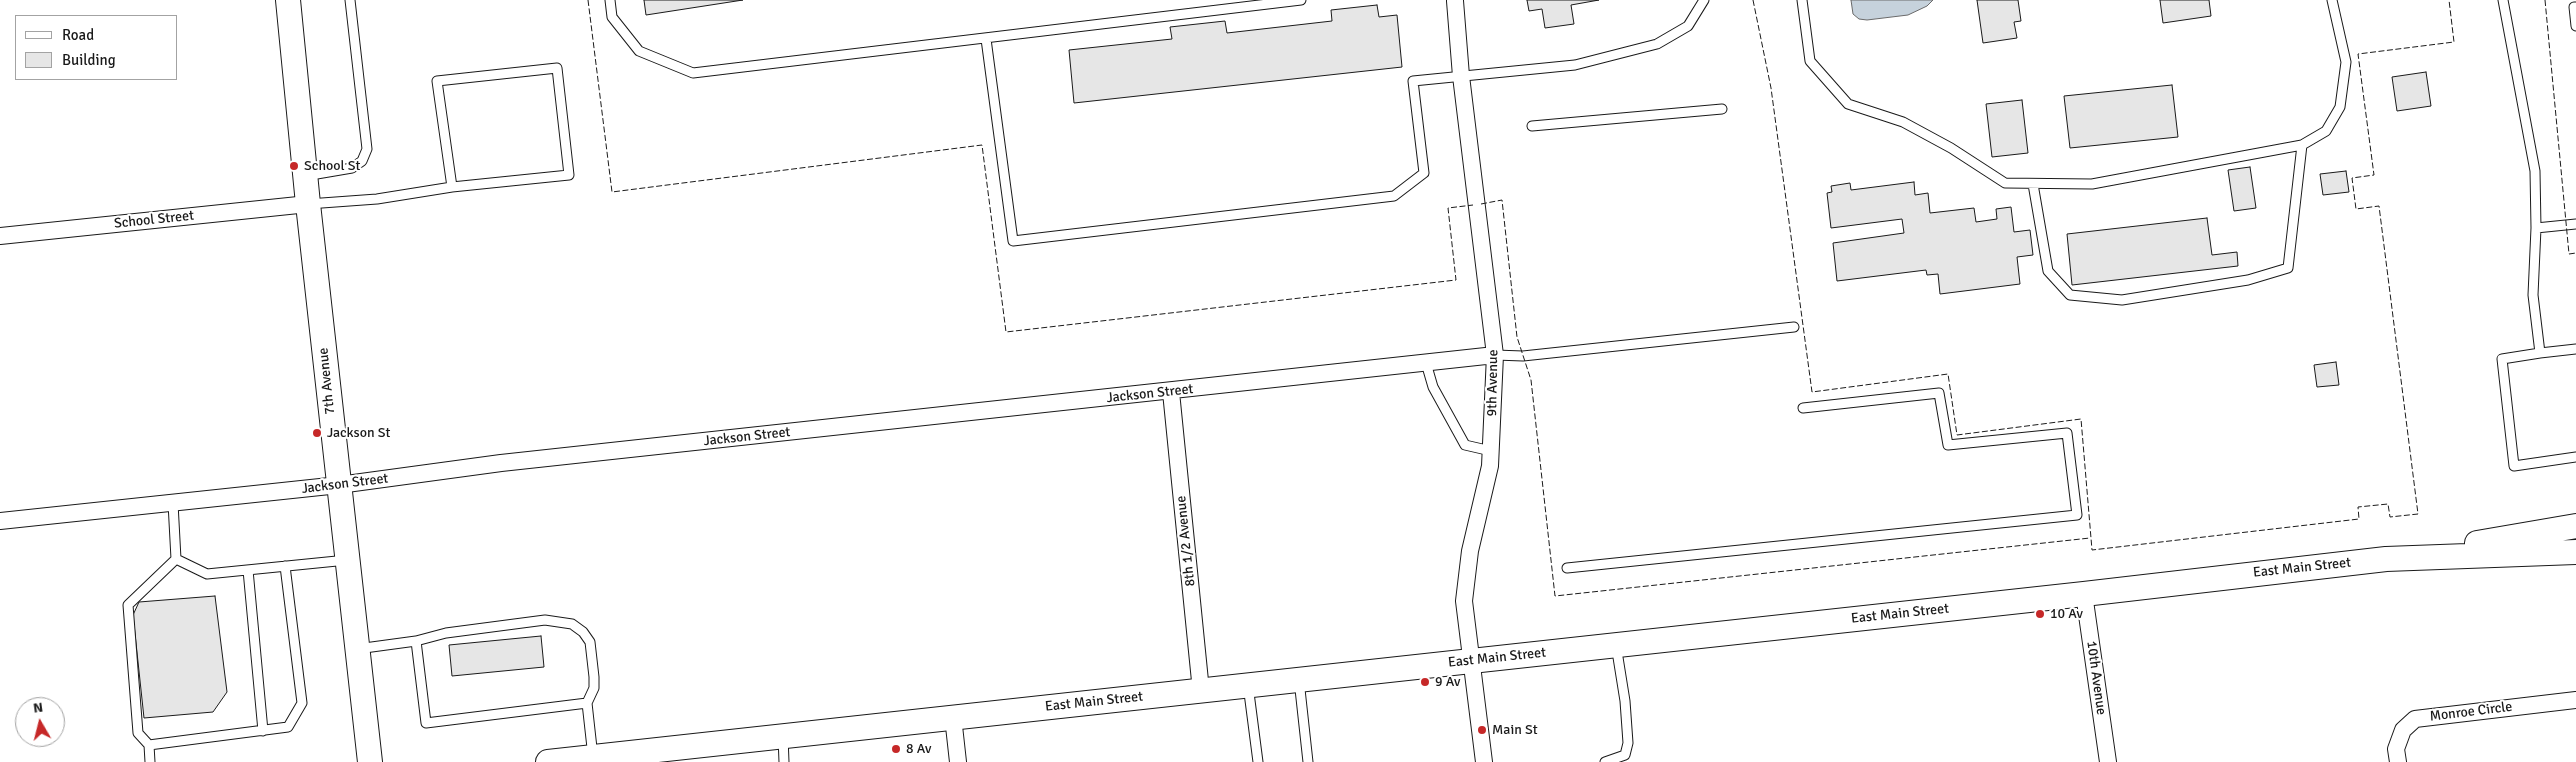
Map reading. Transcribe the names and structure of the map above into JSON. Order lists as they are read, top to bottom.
{
  "streets": {
    "main road": ["7th Avenue", "East Main Street"],
    "street": [
      "School Street",
      "9th Avenue",
      "Jackson Street",
      "8th 1/2 Avenue",
      "10th Avenue",
      "Monroe Circle"
    ]
  },
  "crossings": [
    ["School Street", "7th Avenue"],
    ["7th Avenue", "Jackson Street"],
    ["9th Avenue", "Jackson Street"],
    ["9th Avenue", "East Main Street"],
    ["Jackson Street", "8th 1/2 Avenue"],
    ["8th 1/2 Avenue", "East Main Street"],
    ["East Main Street", "10th Avenue"]
  ],
  "places": [
    "School St",
    "Jackson St",
    "10 Av",
    "9 Av",
    "Main St",
    "8 Av"
  ],
  "legend": ["Road", "Building"],
  "north": "top"
}
